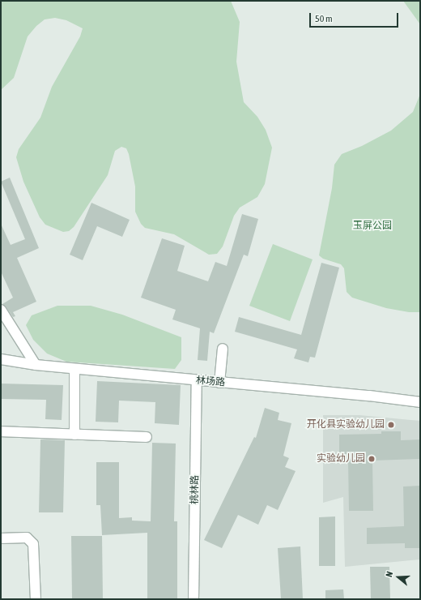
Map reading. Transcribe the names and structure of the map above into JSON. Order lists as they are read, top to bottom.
{
  "streets": {
    "street": ["林场路", "桃林路"]
  },
  "crossings": [
    ["林场路", "桃林路"]
  ],
  "parks": ["玉屏公园"],
  "places": ["开化县实验幼儿园", "实验幼儿园"],
  "scale_bar": "50 m",
  "north": "left"
}
